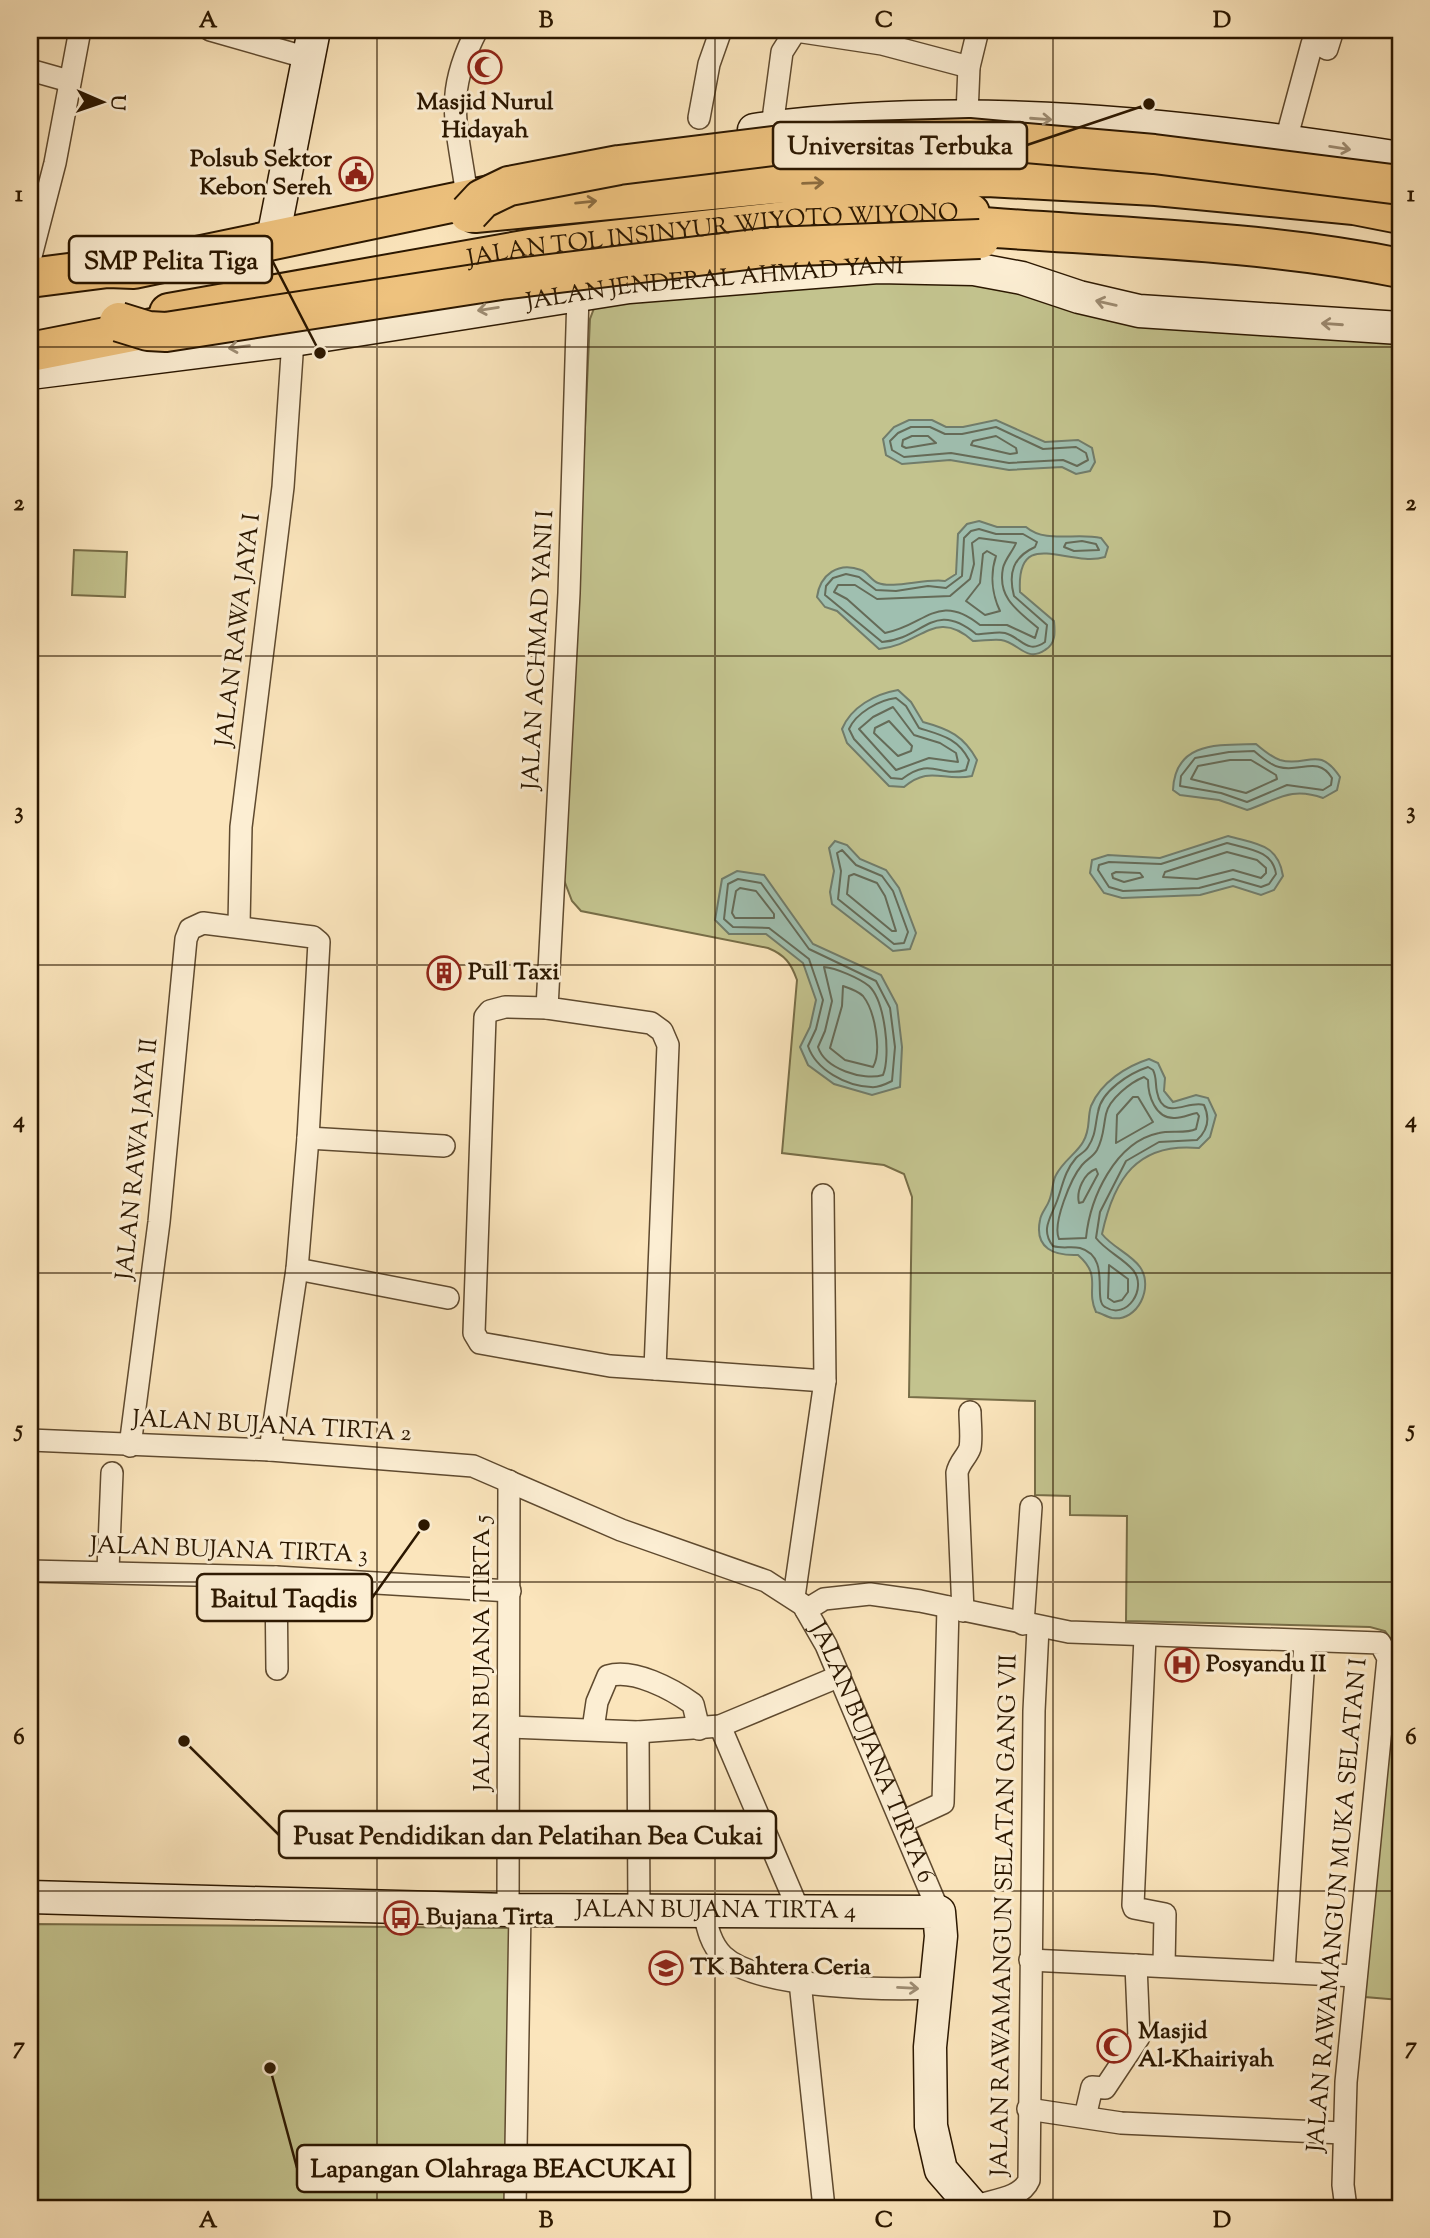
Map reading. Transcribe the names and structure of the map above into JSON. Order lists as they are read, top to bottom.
{
  "streets": {
    "highway": ["JALAN TOL INSINYUR WIYOTO WIYONO", "JALAN JENDERAL AHMAD YANI"],
    "main road": ["JALAN BUJANA TIRTA 6", "JALAN BUJANA TIRTA 4"],
    "street": [
      "JALAN RAWA JAYA I",
      "JALAN ACHMAD YANI I",
      "JALAN RAWA JAYA II",
      "JALAN BUJANA TIRTA 2",
      "JALAN BUJANA TIRTA 3",
      "JALAN BUJANA TIRTA 5",
      "JALAN RAWAMANGUN MUKA SELATAN I",
      "JALAN RAWAMANGUN SELATAN GANG VII"
    ]
  },
  "crossings": [
    ["JALAN JENDERAL AHMAD YANI", "JALAN RAWA JAYA I"],
    ["JALAN JENDERAL AHMAD YANI", "JALAN ACHMAD YANI I"],
    ["JALAN RAWA JAYA I", "JALAN RAWA JAYA II"],
    ["JALAN RAWA JAYA II", "JALAN BUJANA TIRTA 2"],
    ["JALAN BUJANA TIRTA 2", "JALAN BUJANA TIRTA 5"],
    ["JALAN BUJANA TIRTA 2", "JALAN BUJANA TIRTA 6"],
    ["JALAN BUJANA TIRTA 3", "JALAN BUJANA TIRTA 5"],
    ["JALAN BUJANA TIRTA 5", "JALAN BUJANA TIRTA 6"],
    ["JALAN BUJANA TIRTA 5", "JALAN BUJANA TIRTA 4"],
    ["JALAN BUJANA TIRTA 6", "JALAN RAWAMANGUN MUKA SELATAN I"],
    ["JALAN BUJANA TIRTA 6", "JALAN BUJANA TIRTA 4"],
    ["JALAN BUJANA TIRTA 6", "JALAN RAWAMANGUN SELATAN GANG VII"],
    ["JALAN RAWAMANGUN MUKA SELATAN I", "JALAN RAWAMANGUN SELATAN GANG VII"]
  ],
  "places": {
    "mosque": ["Masjid Nurul Hidayah", "Masjid Al-Khairiyah"],
    "other": [
      "Universitas Terbuka",
      "SMP Pelita Tiga",
      "Baitul Taqdis",
      "Pusat Pendidikan dan Pelatihan Bea Cukai",
      "Lapangan Olahraga BEACUKAI"
    ],
    "public building": ["Polsub Sektor Kebon Sereh"],
    "building": ["Pull Taxi"],
    "hospital": ["Posyandu II"],
    "bus stop": ["Bujana Tirta"],
    "school or university": ["TK Bahtera Ceria"]
  },
  "north": "right",
  "grid": {
    "columns": [
      "A",
      "B",
      "C",
      "D"
    ],
    "rows": [
      "1",
      "2",
      "3",
      "4",
      "5",
      "6",
      "7"
    ]
  }
}
